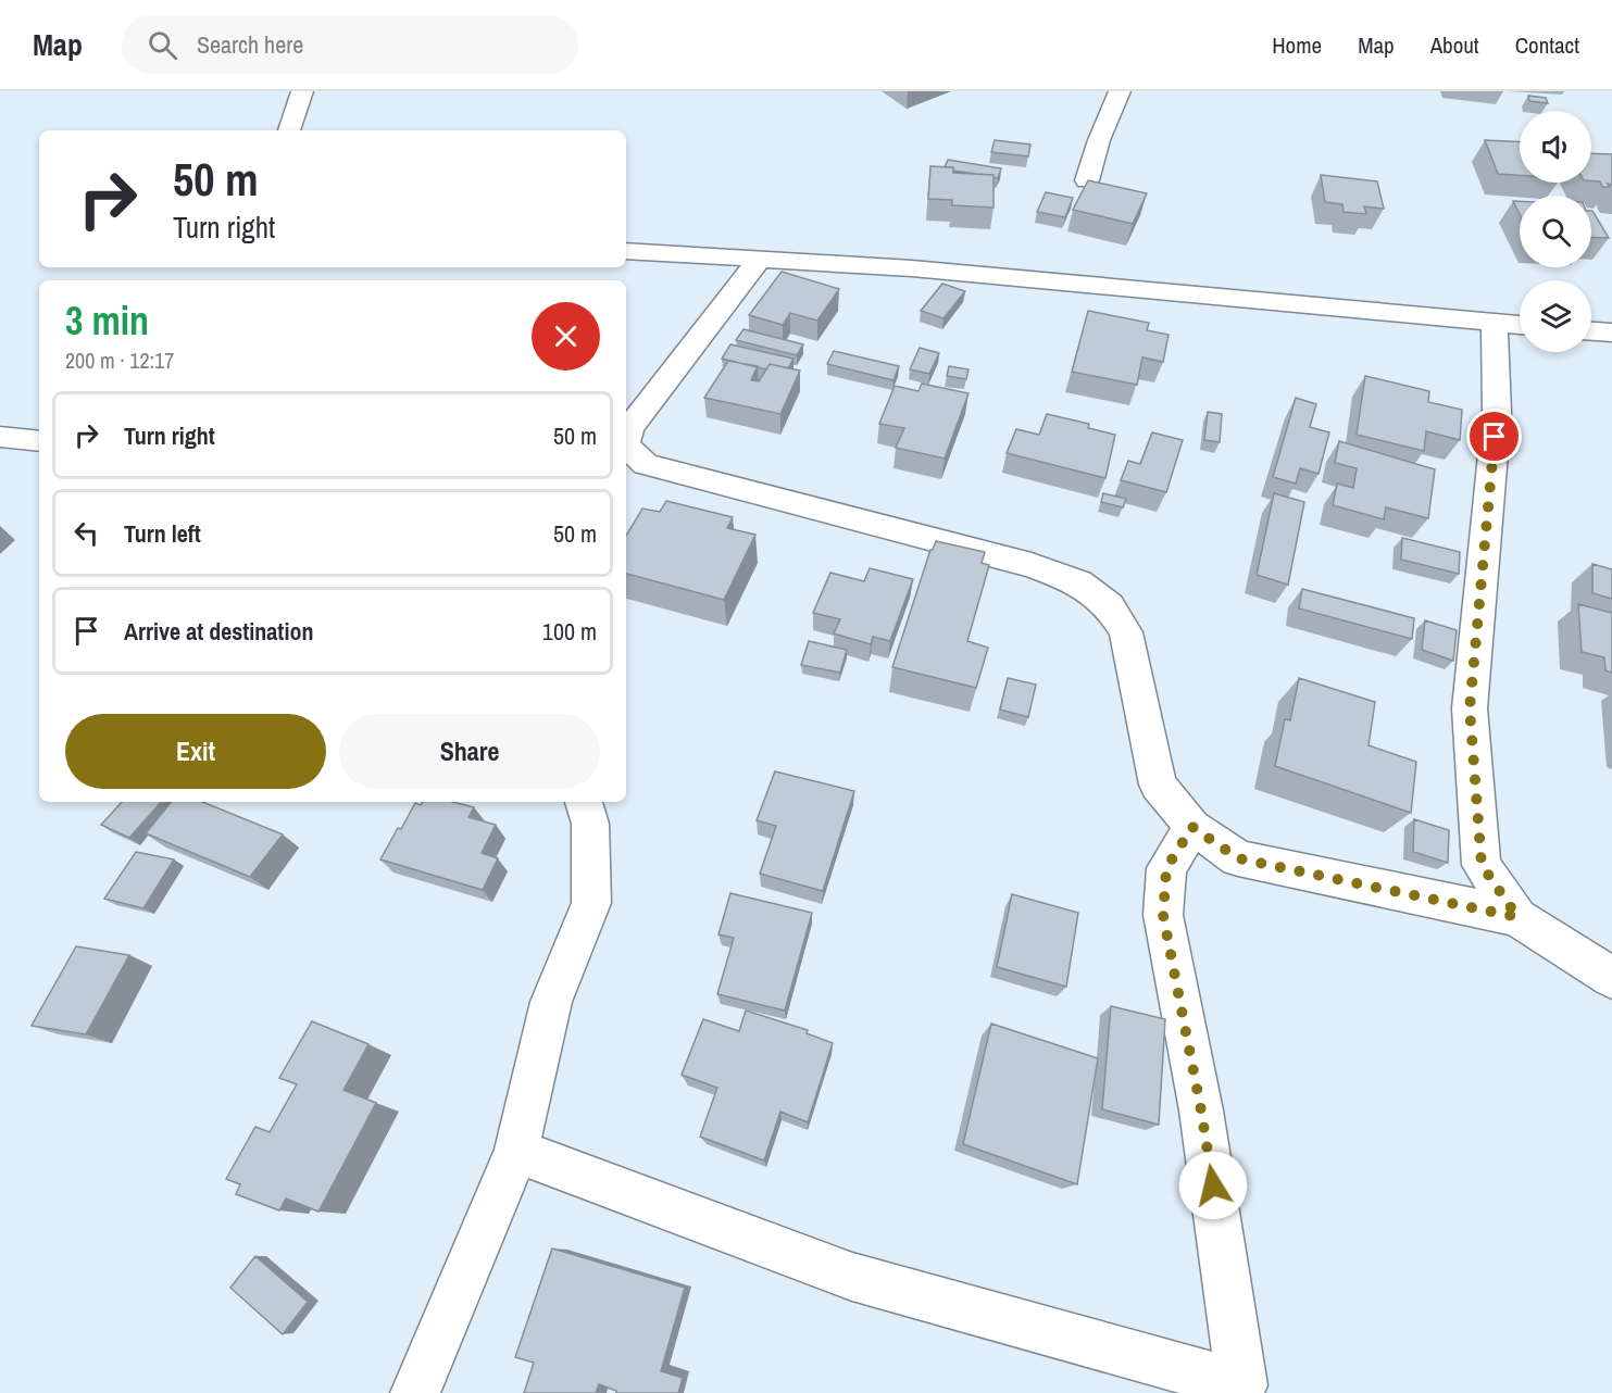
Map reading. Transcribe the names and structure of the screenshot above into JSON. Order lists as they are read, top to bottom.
{
  "page": {
    "header": "Map",
    "search": "Search here",
    "nav": [
      "Home",
      "Map",
      "About",
      "Contact"
    ],
    "turn": ["50 m", "Turn right"],
    "heading": ["3 min", "200 m · 12:17"],
    "list": [
      {
        "name": "Turn right",
        "value": "50 m"
      },
      {
        "name": "Turn left",
        "value": "50 m"
      },
      {
        "name": "Arrive at destination",
        "value": "100 m"
      }
    ],
    "buttons": ["Exit", "Share"]
  }
}
